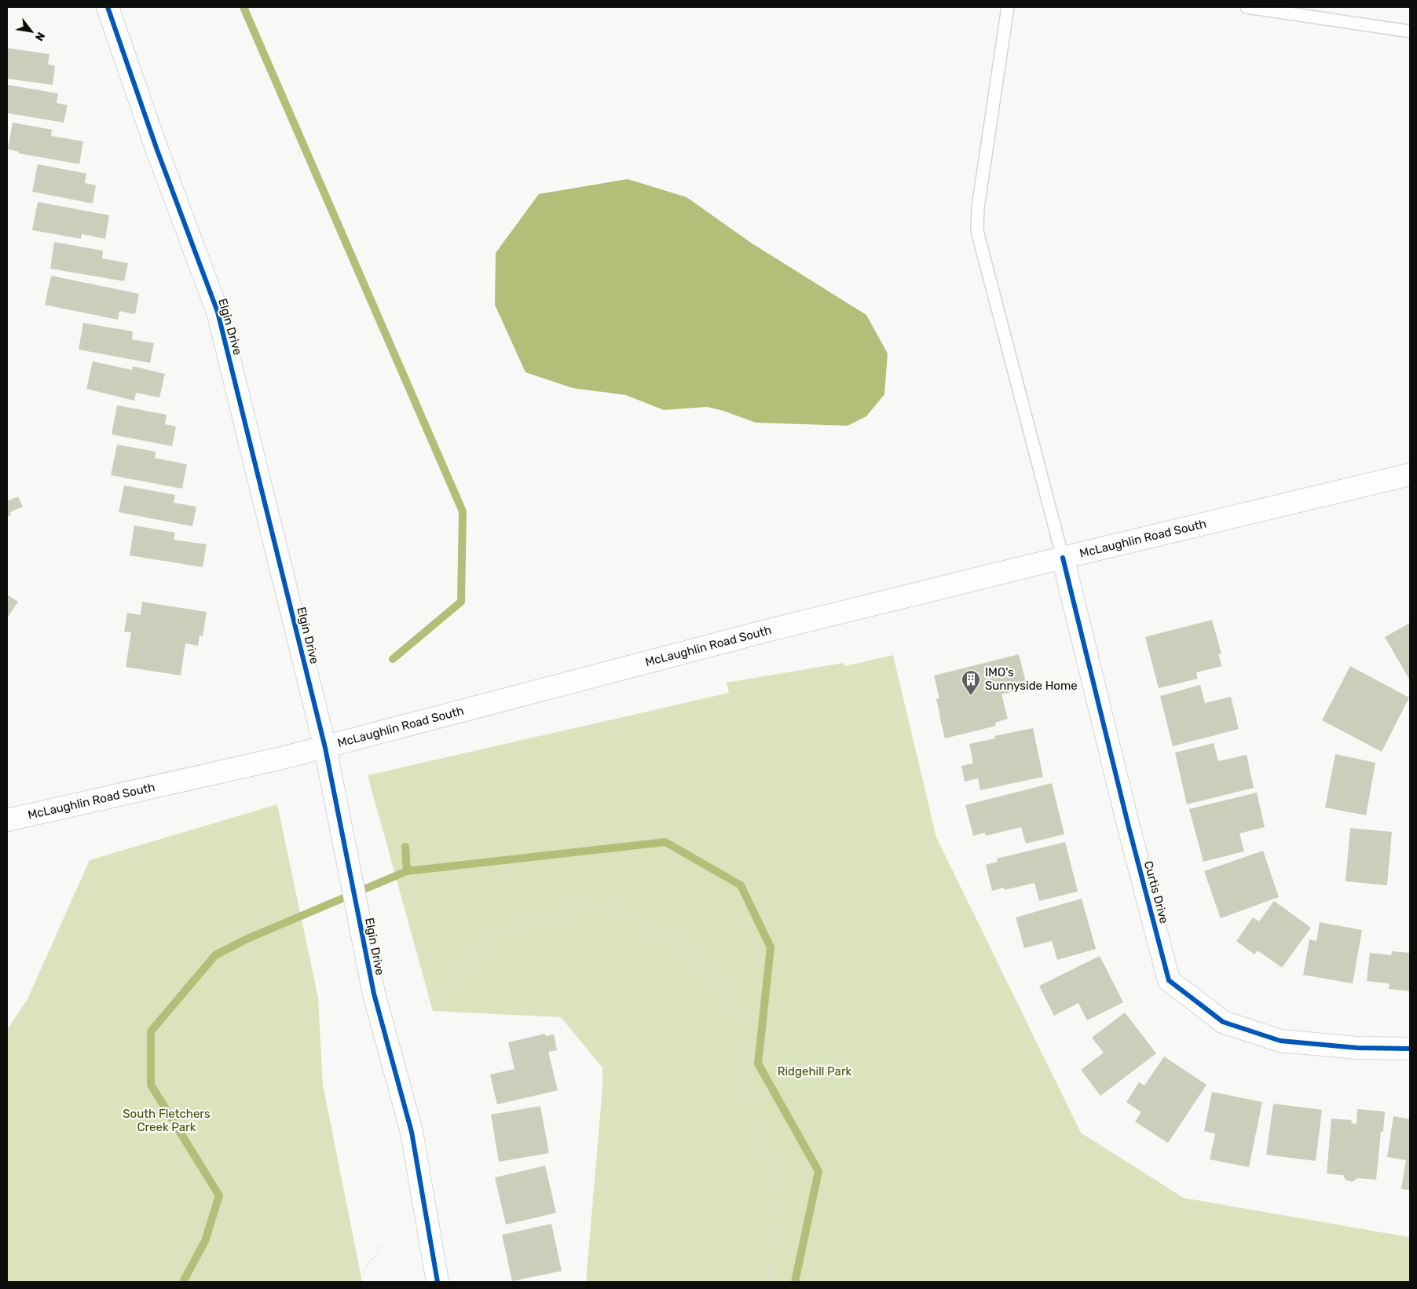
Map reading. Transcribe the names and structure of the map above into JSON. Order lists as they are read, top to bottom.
{
  "streets": {
    "street": ["Elgin Drive", "McLaughlin Road South", "Curtis Drive"]
  },
  "crossings": [
    ["Elgin Drive", "McLaughlin Road South"],
    ["McLaughlin Road South", "Curtis Drive"]
  ],
  "parks": ["Ridgehill Park", "South Fletchers Creek Park"],
  "places": {
    "building": ["IMO's Sunnyside Home"]
  },
  "north": "bottom right"
}
